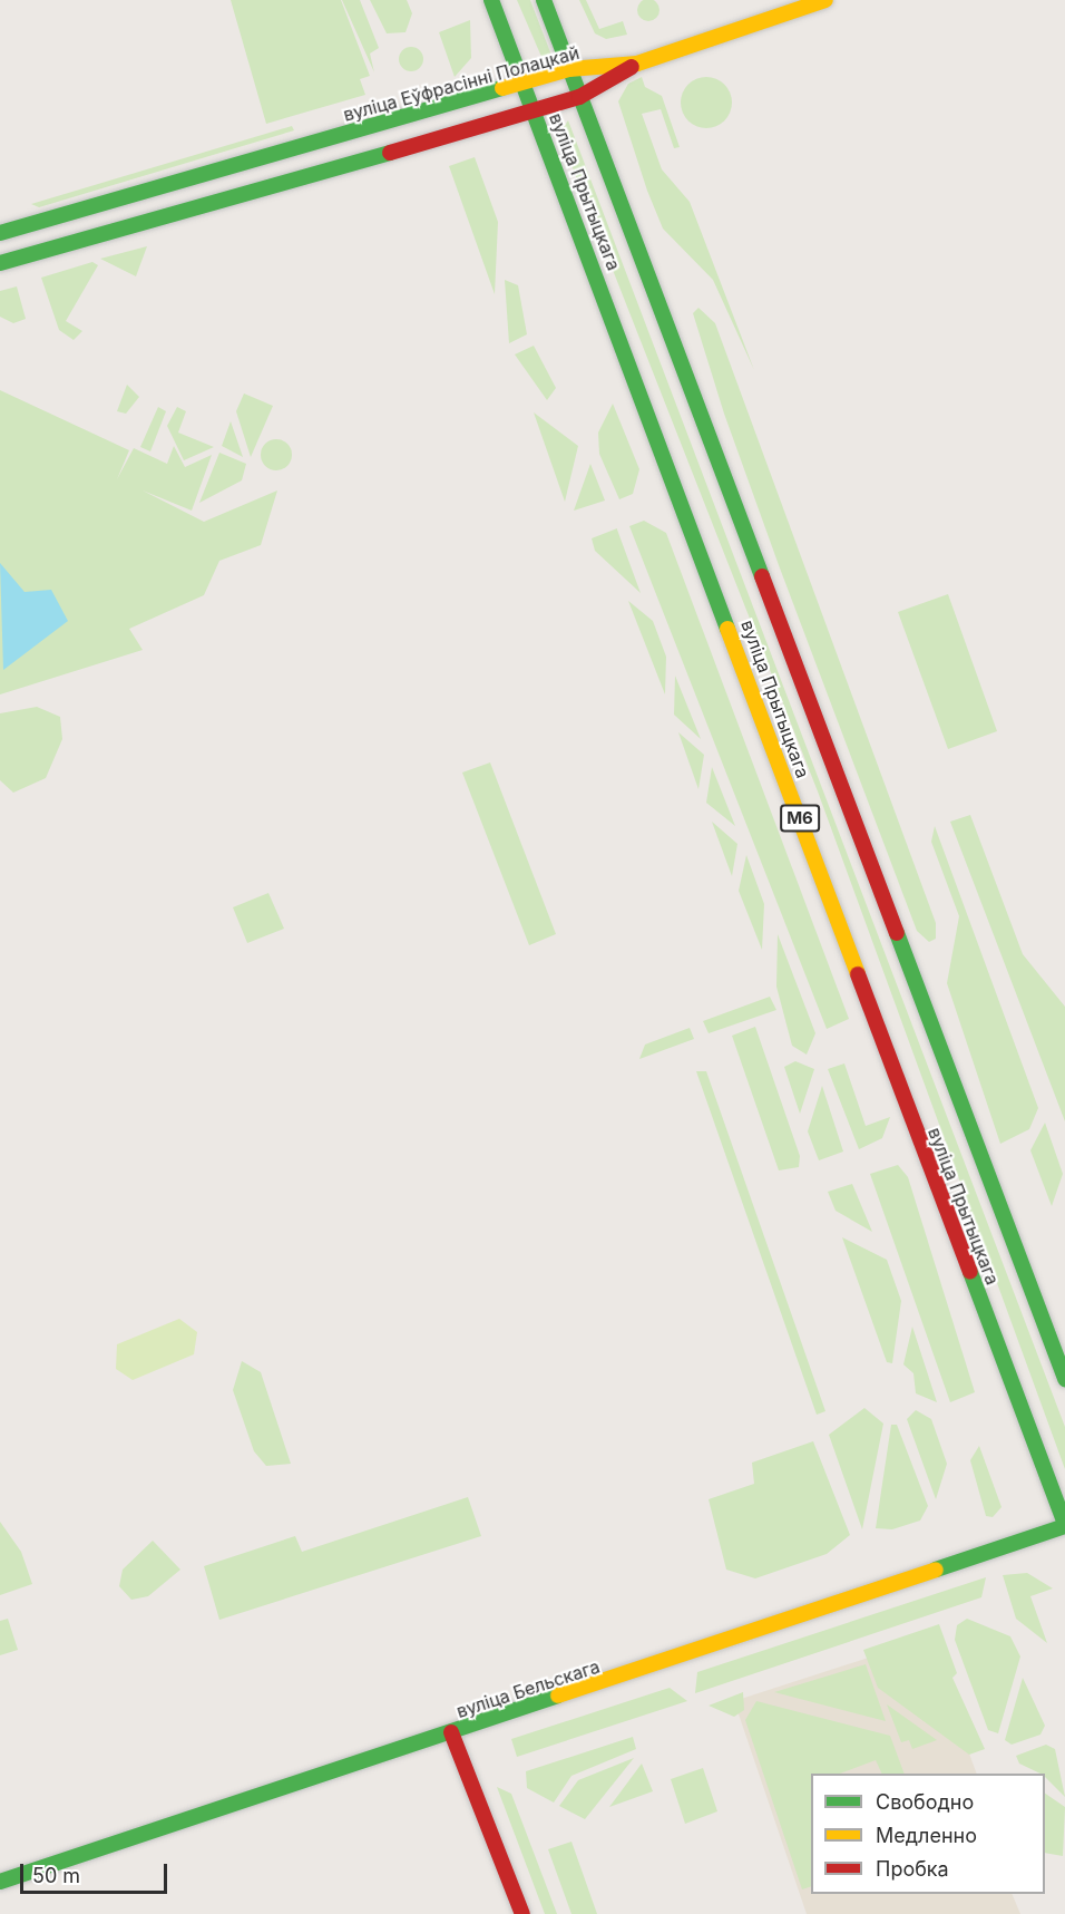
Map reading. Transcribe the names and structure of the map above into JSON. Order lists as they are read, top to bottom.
{
  "streets": {
    "main road": [
      "вуліца Еўфрасінні Полацкай",
      "вуліца Прытыцкага",
      "М6",
      "вуліца Бельскага"
    ]
  },
  "crossings": [
    ["вуліца Еўфрасінні Полацкай", "вуліца Прытыцкага"],
    ["вуліца Прытыцкага", "вуліца Бельскага"]
  ],
  "legend": ["Свободно", "Медленно", "Пробка"],
  "scale_bar": "50 m"
}
